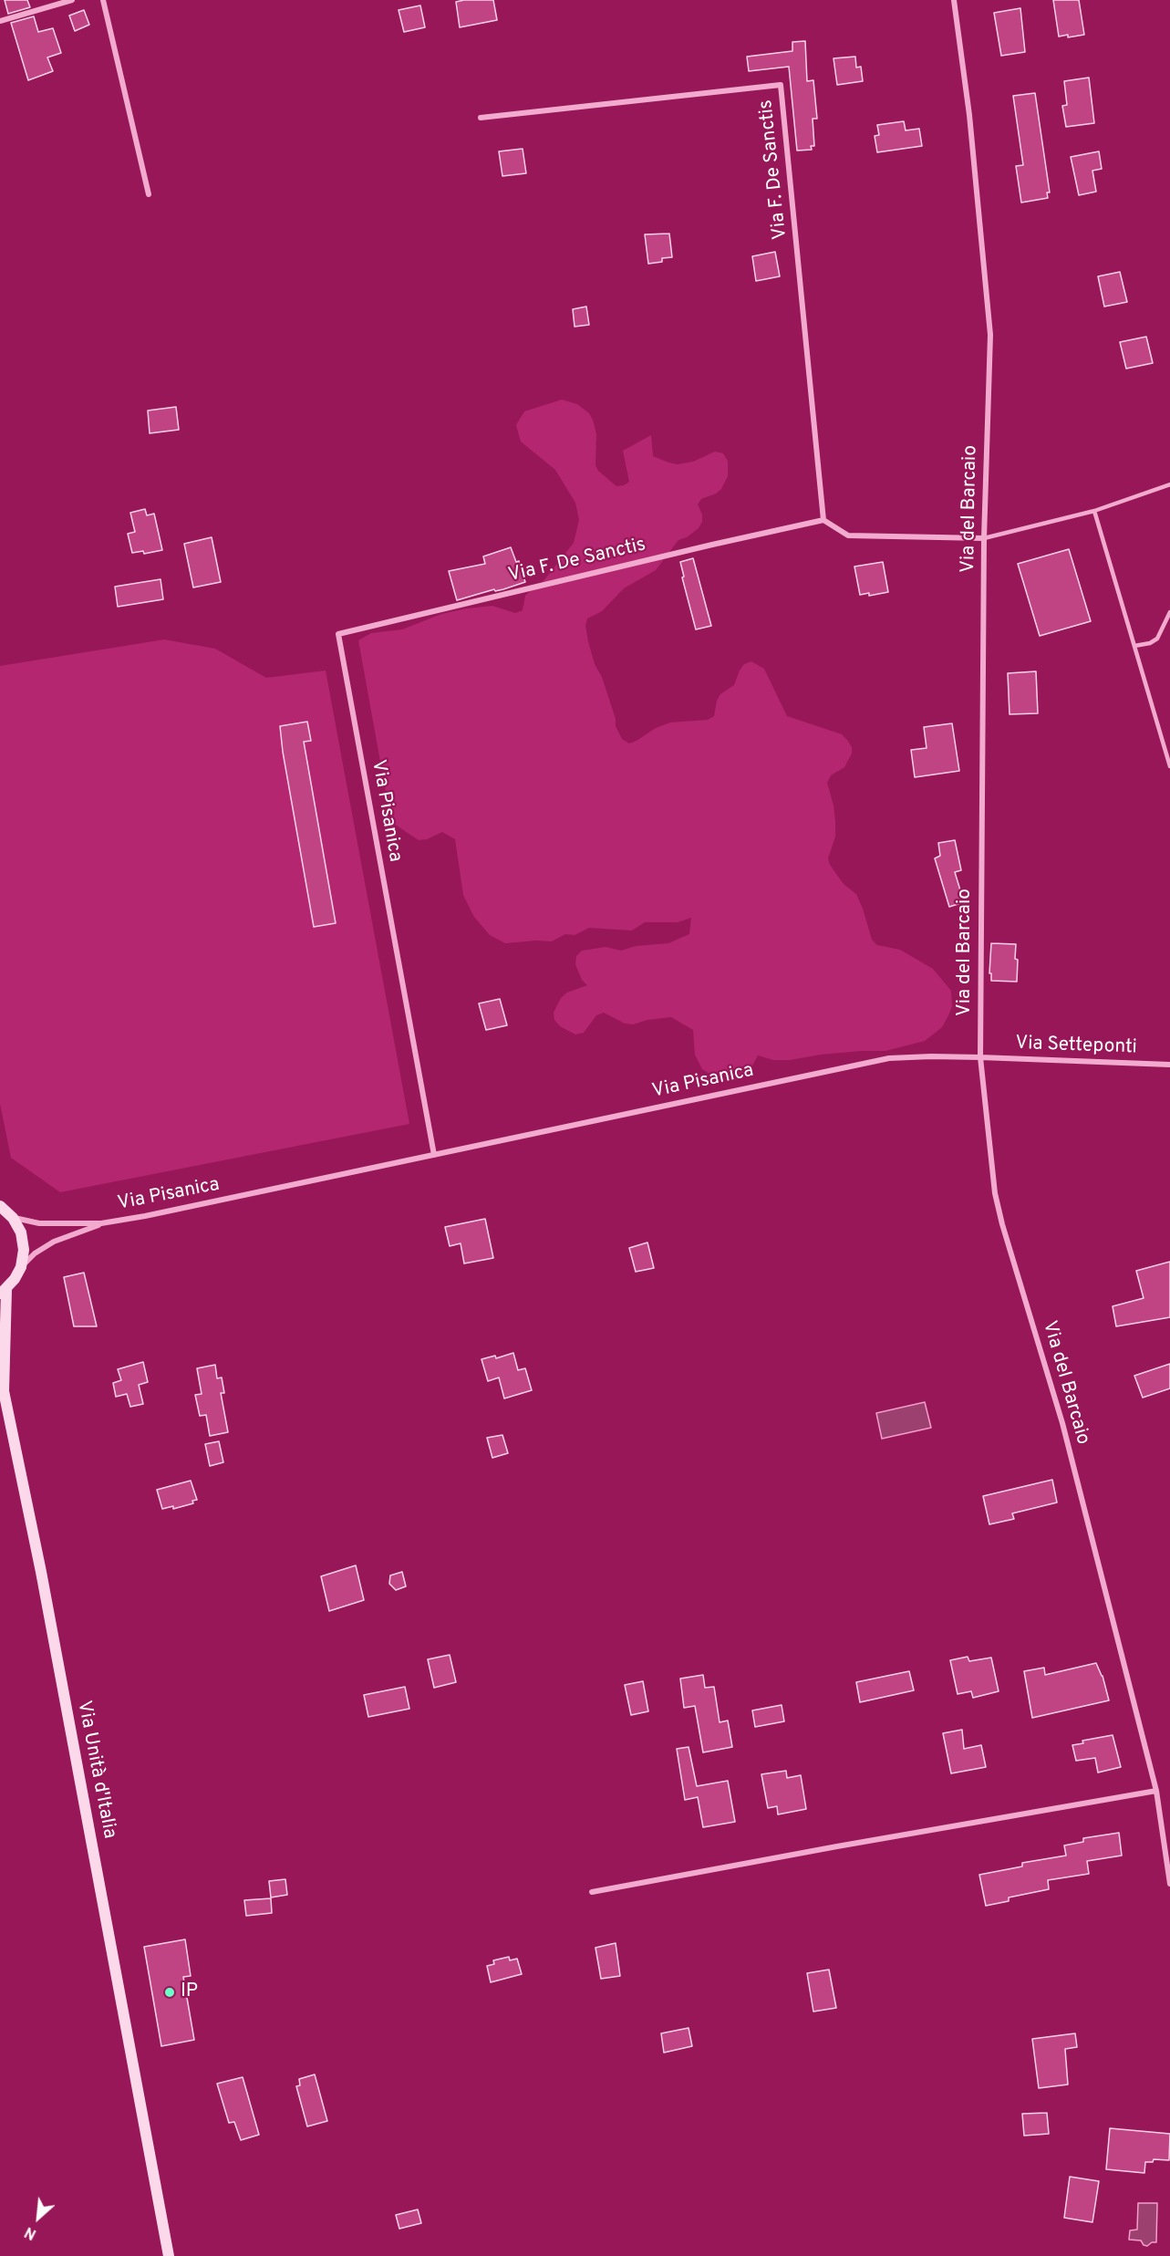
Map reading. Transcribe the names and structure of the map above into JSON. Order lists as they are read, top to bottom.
{
  "streets": {
    "main road": ["Via Unità d'Italia"],
    "street": [
      "Via F. De Sanctis",
      "Via del Barcaio",
      "Via Pisanica",
      "Via Setteponti"
    ]
  },
  "crossings": [
    ["Via F. De Sanctis", "Via Pisanica"],
    ["Via del Barcaio", "Via Pisanica"],
    ["Via del Barcaio", "Via Setteponti"],
    ["Via Pisanica", "Via Setteponti"]
  ],
  "places": ["IP"],
  "north": "bottom left"
}
